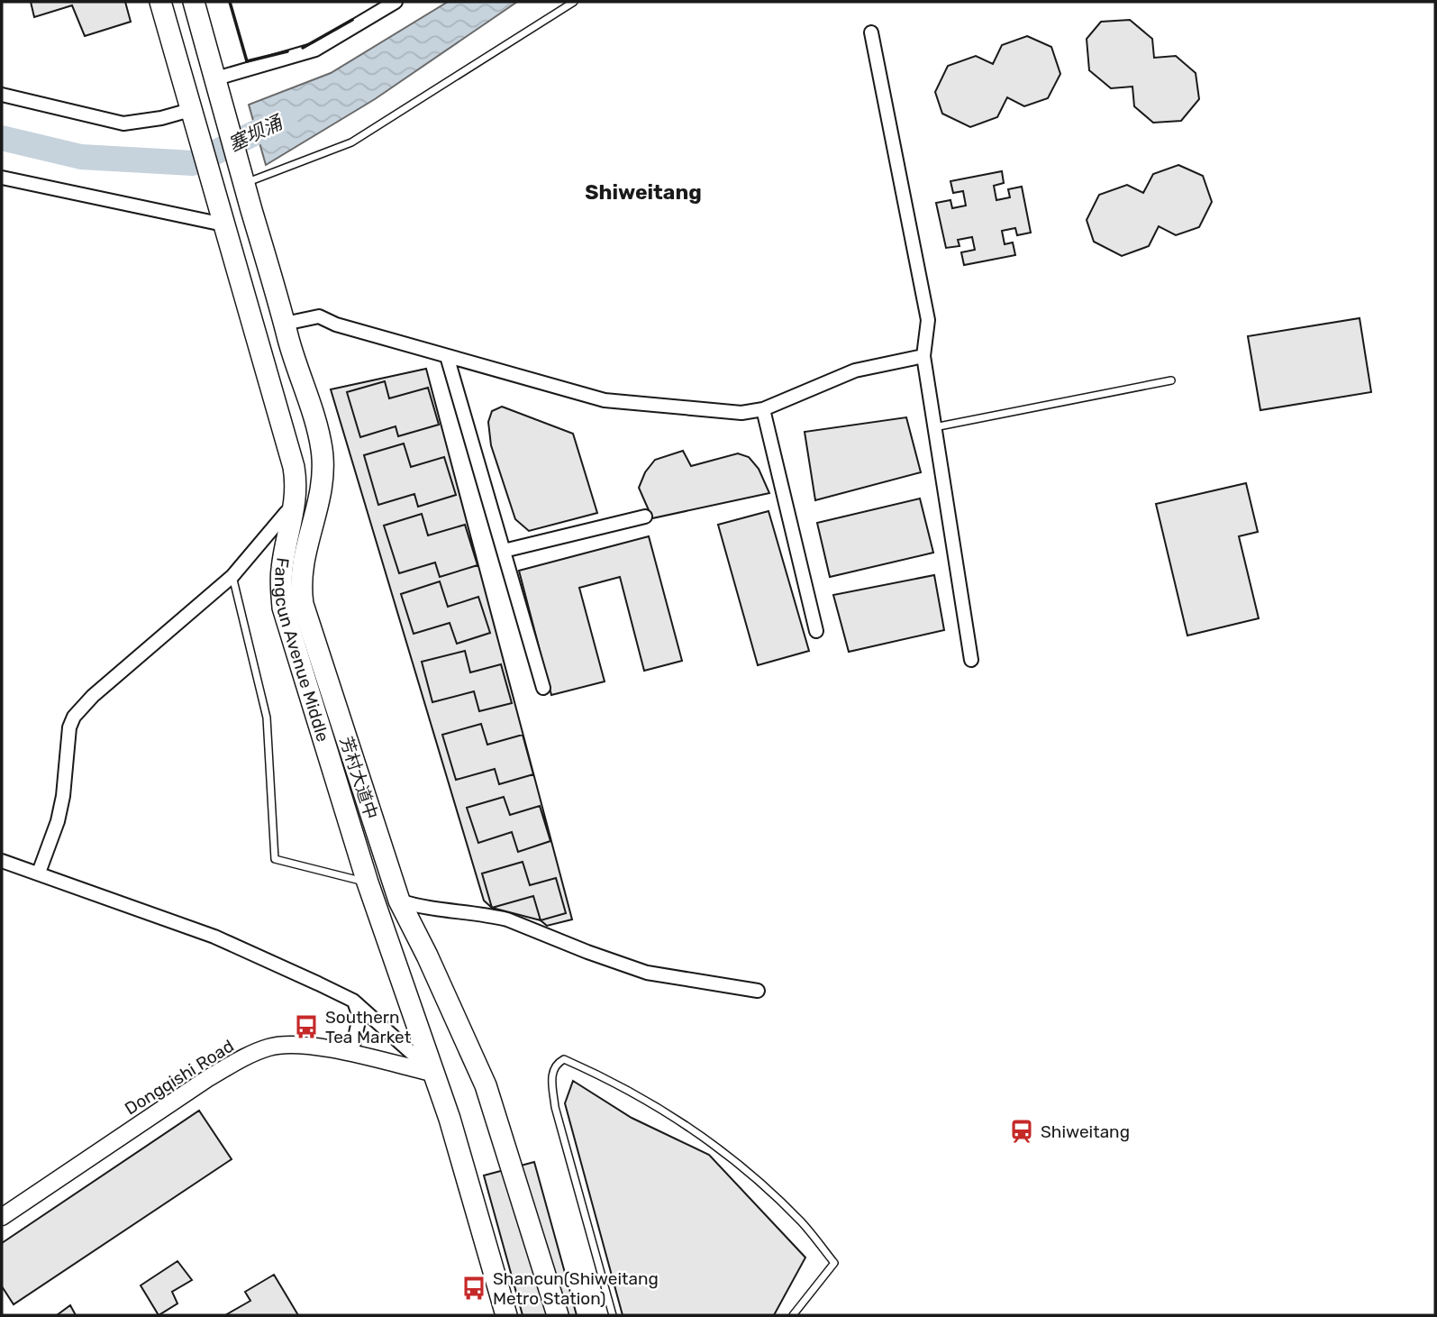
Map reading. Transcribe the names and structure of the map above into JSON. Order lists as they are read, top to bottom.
{
  "streets": {
    "highway": ["Fangcun Avenue Middle"],
    "street": ["Dongqishi Road"]
  },
  "crossings": [
    ["Fangcun Avenue Middle", "Dongqishi Road"]
  ],
  "districts": ["Shiweitang"],
  "water": ["塞坝涌"],
  "places": {
    "bus stop": ["Southern Tea Market", "Shancun(Shiweitang Metro Station)"],
    "station": ["Shiweitang"]
  }
}
